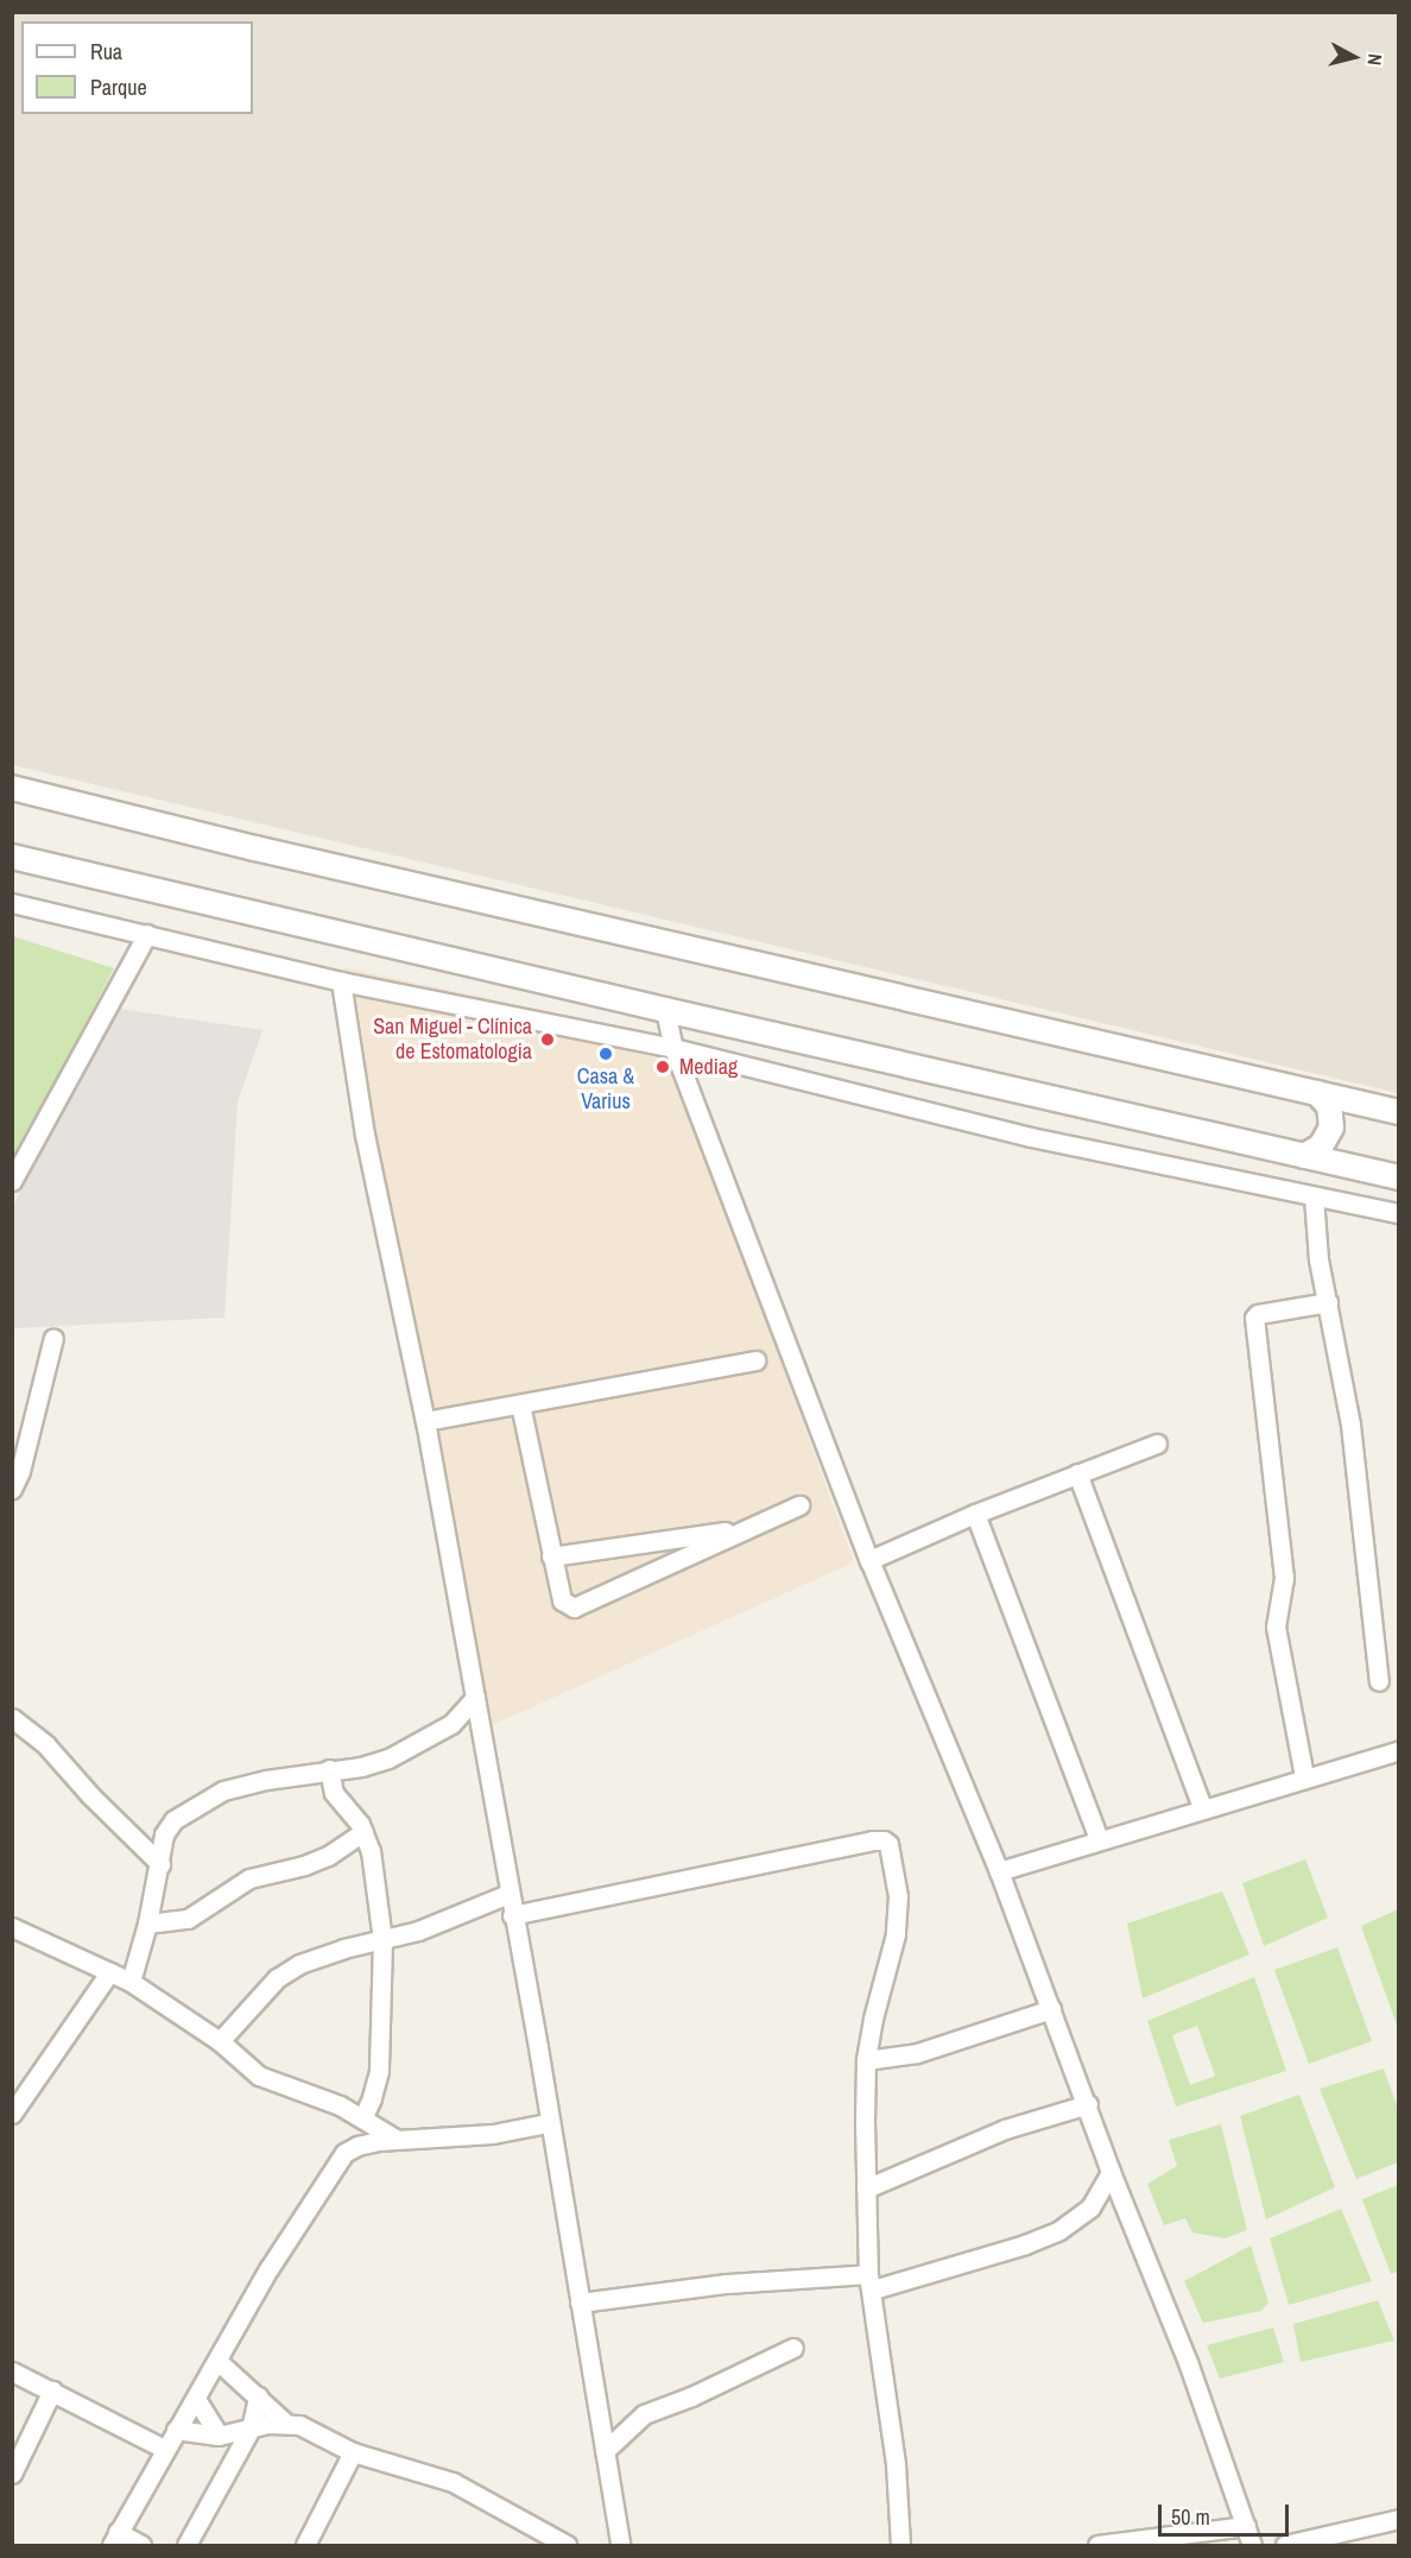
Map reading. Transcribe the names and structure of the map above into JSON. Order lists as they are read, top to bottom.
{
  "places": ["San Miguel - Clínica de Estomatologia", "Casa & Varius", "Mediag"],
  "legend": ["Rua", "Parque"],
  "scale_bar": "50 m",
  "north": "right"
}
